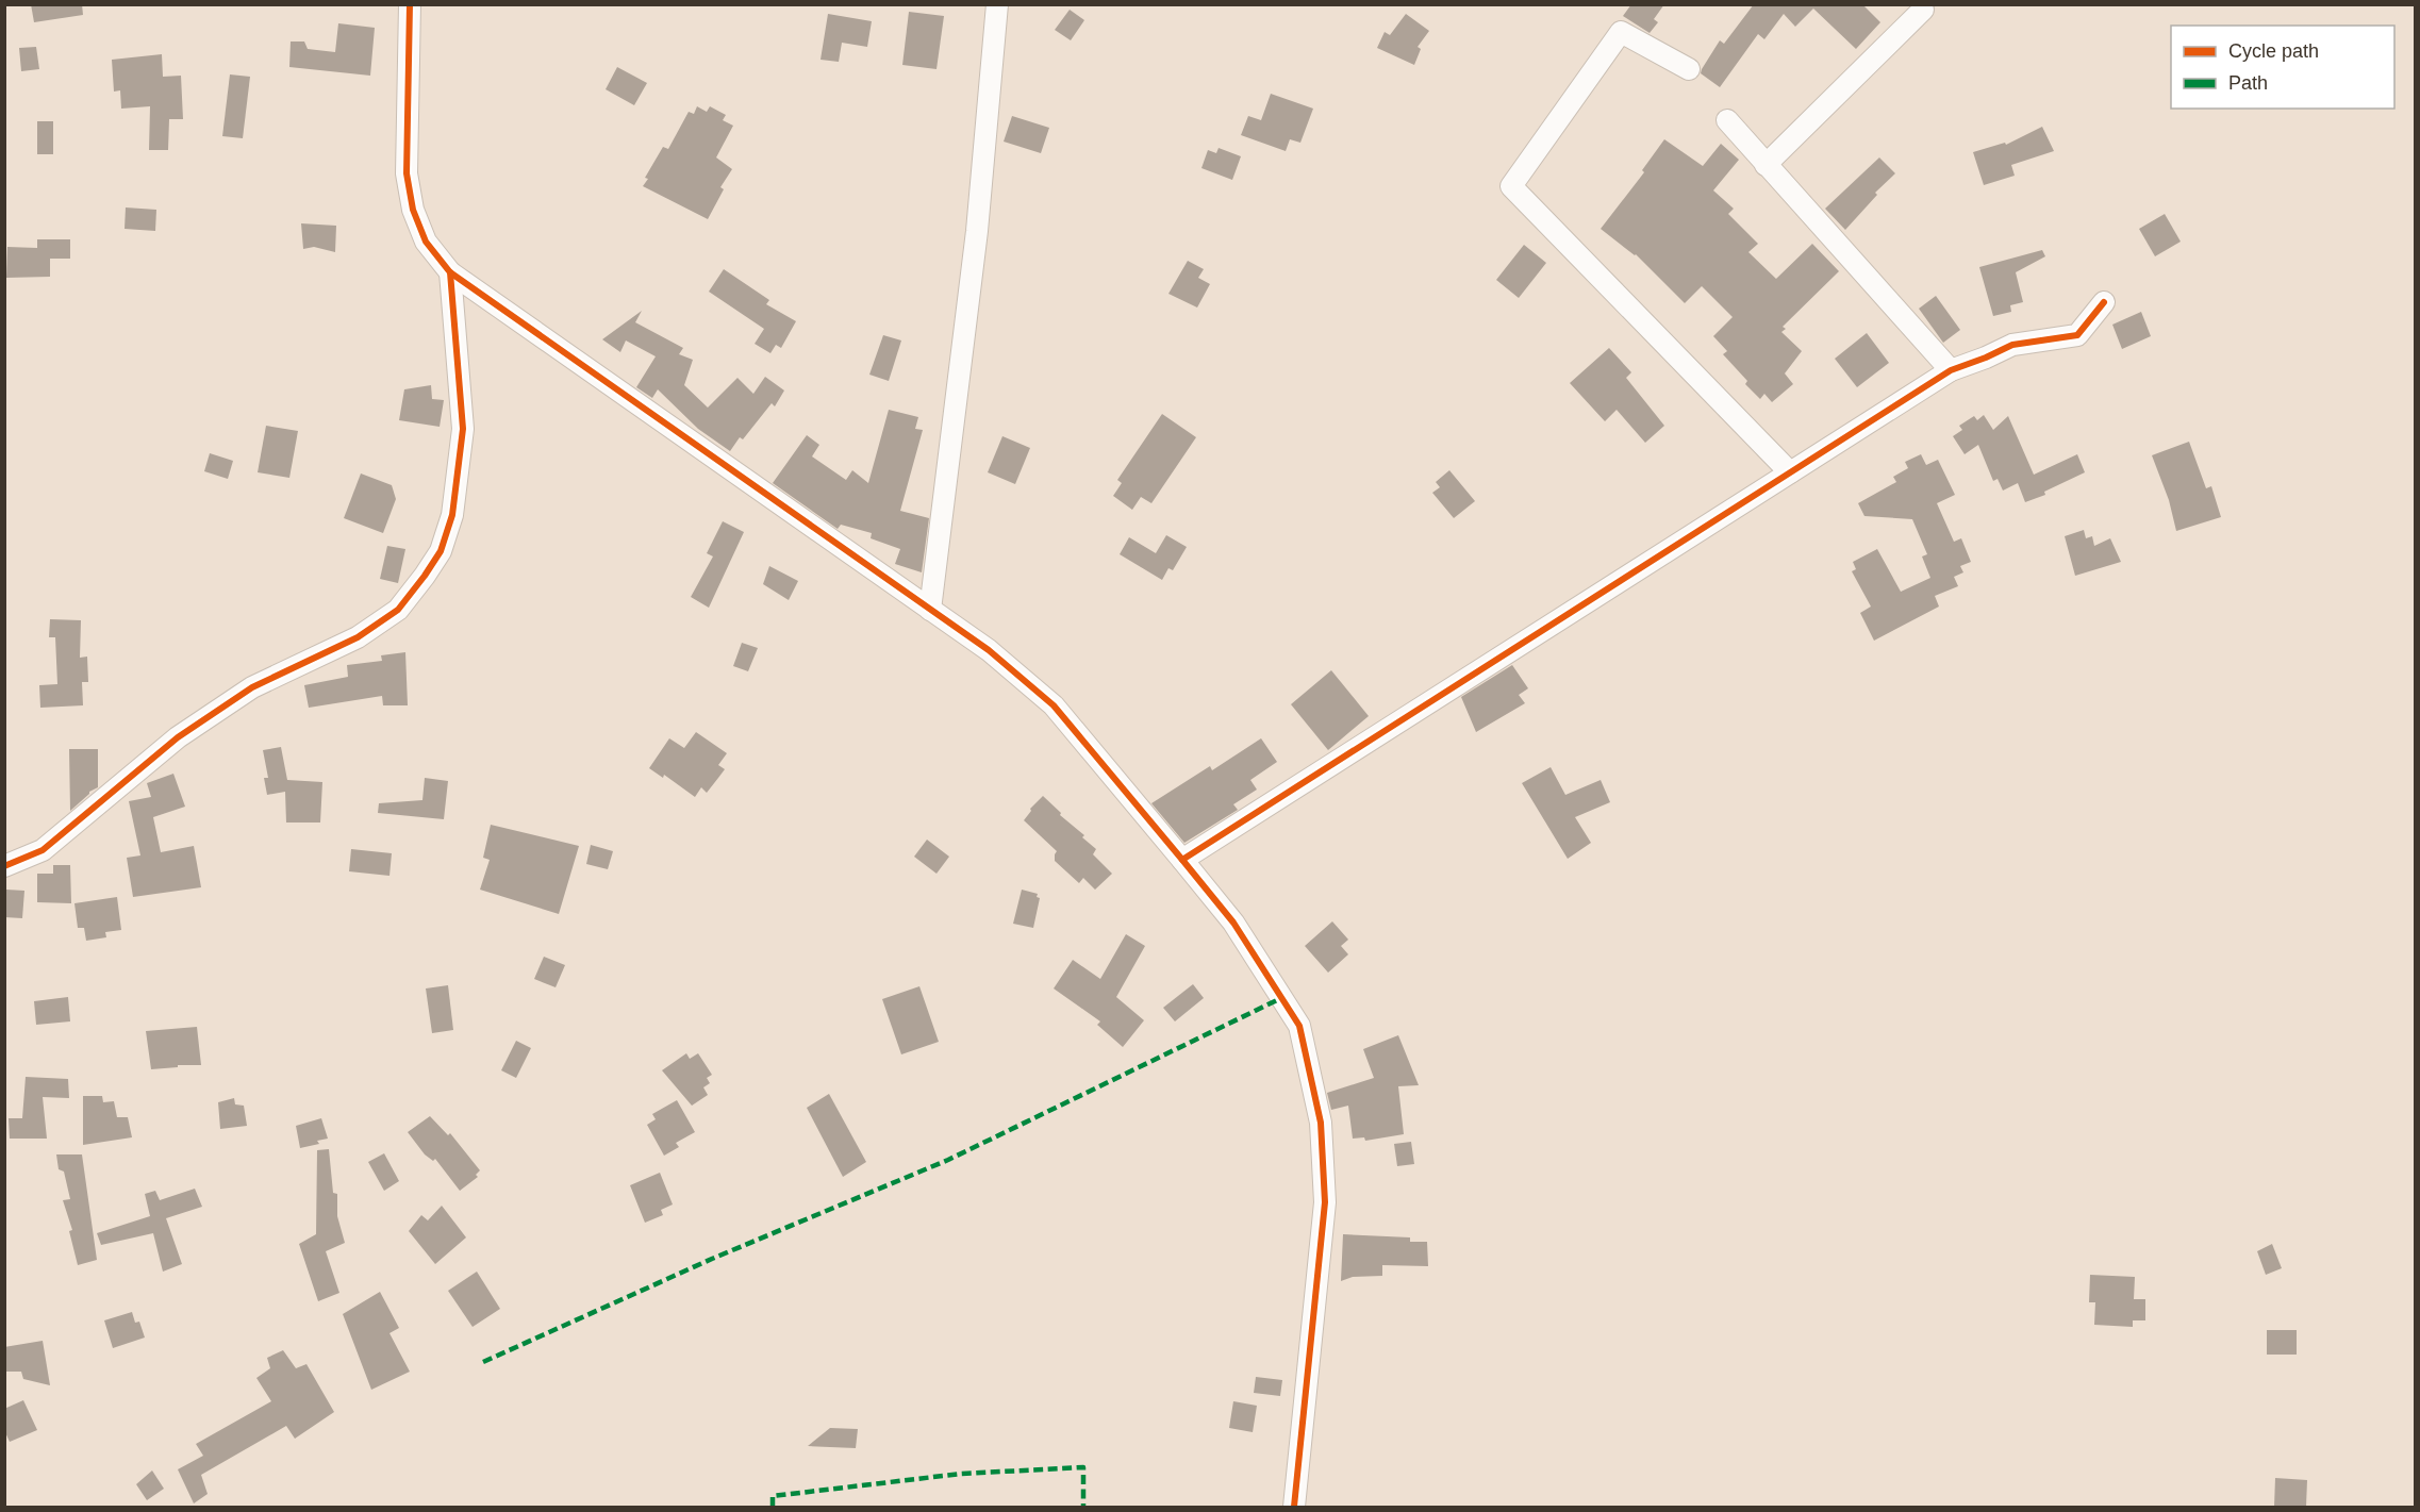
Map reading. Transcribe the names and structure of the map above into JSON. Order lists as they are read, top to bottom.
{
  "legend": ["Cycle path", "Path"]
}
